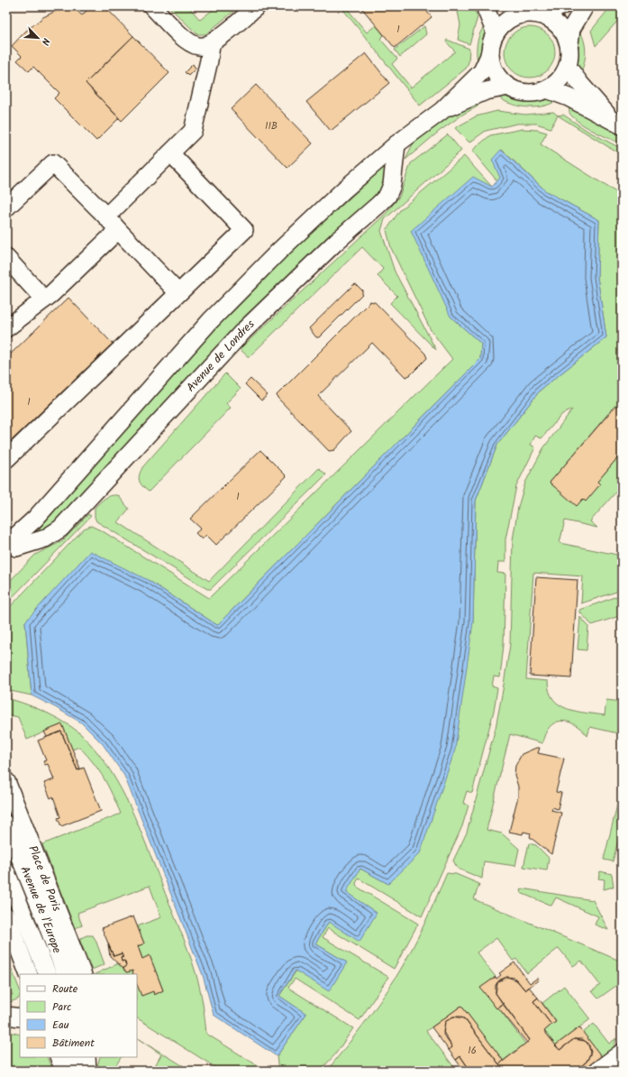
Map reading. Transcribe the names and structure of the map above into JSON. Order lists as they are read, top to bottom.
{
  "streets": {
    "street": ["Avenue de Londres", "Place de Paris", "Avenue de l'Europe"]
  },
  "house_numbers": [
    "1",
    "11B",
    "1",
    "1",
    "16"
  ],
  "legend": [
    "Route",
    "Parc",
    "Eau",
    "Bâtiment"
  ],
  "north": "bottom right"
}
